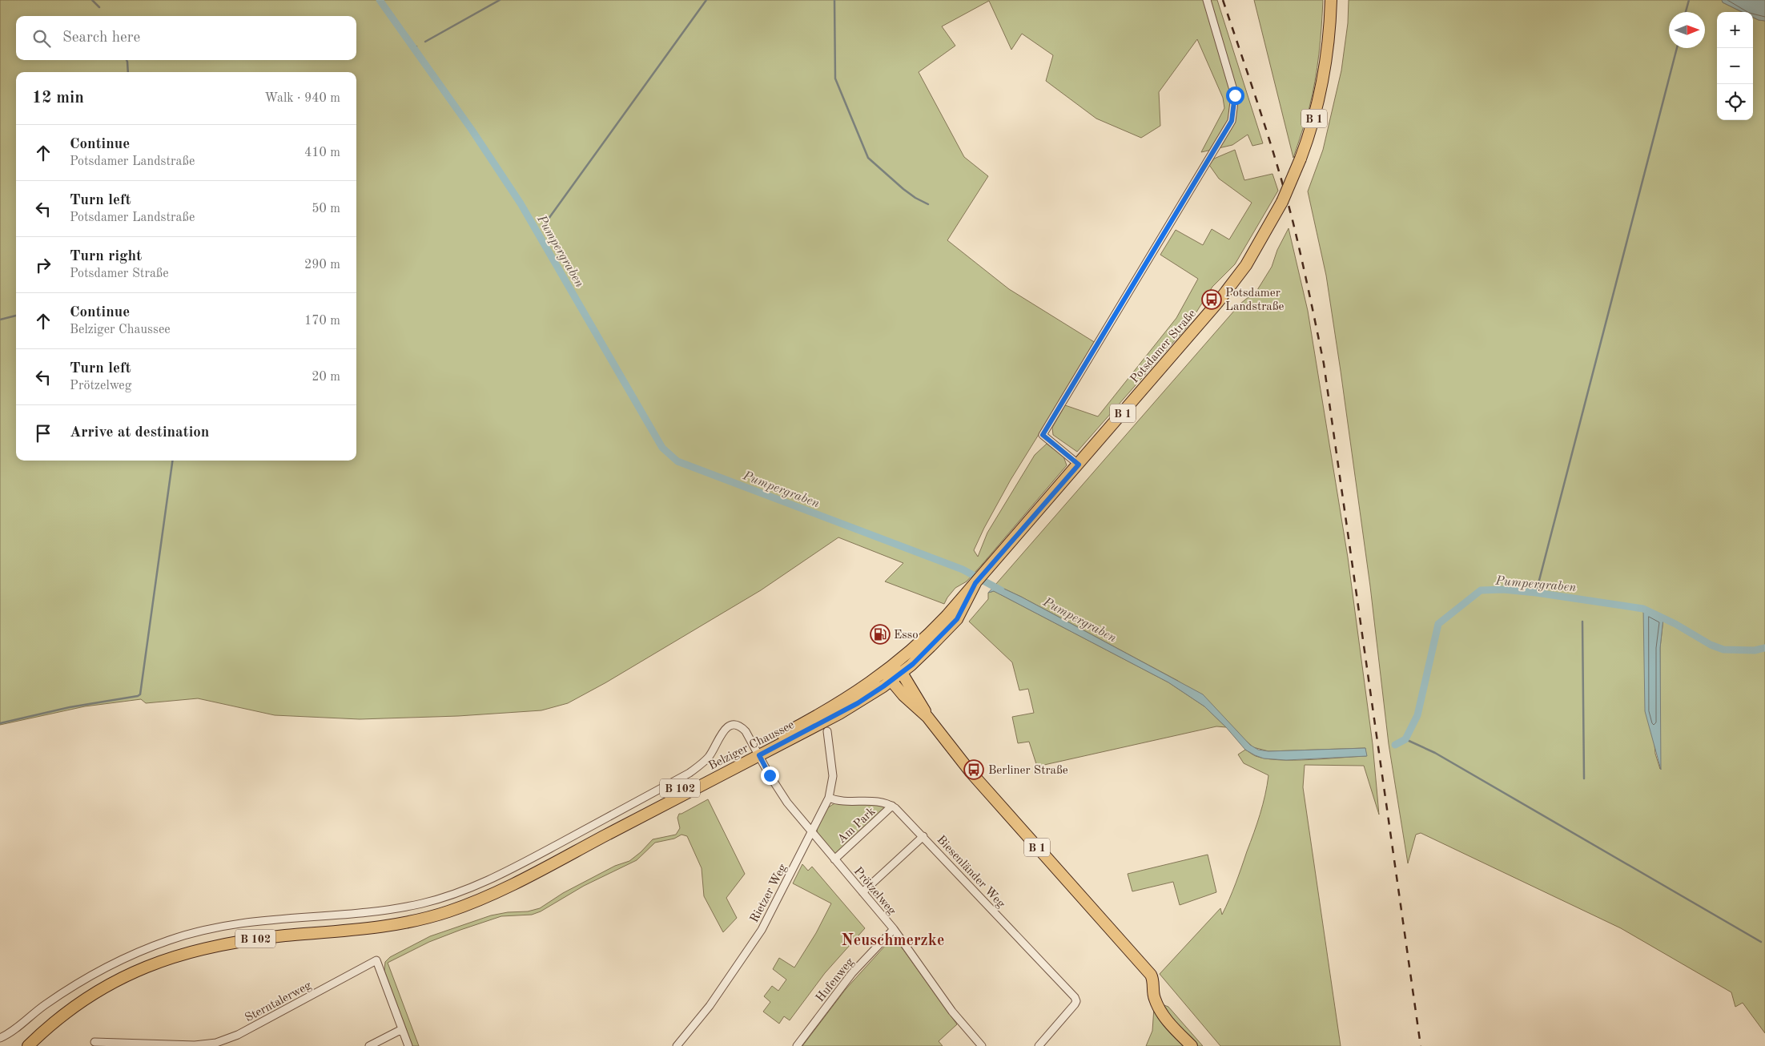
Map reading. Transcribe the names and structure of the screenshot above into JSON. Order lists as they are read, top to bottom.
{
  "streets": {
    "main road": [
      "B 1",
      "Potsdamer Straße",
      "Belziger Chaussee",
      "B 102"
    ],
    "street": [
      "Am Park",
      "Biesenländer Weg",
      "Prötzelweg",
      "Rietzer Weg",
      "Hufenweg",
      "Sterntalerweg"
    ]
  },
  "crossings": [
    ["B 1", "Potsdamer Straße"],
    ["B 1", "Belziger Chaussee"],
    ["Potsdamer Straße", "Belziger Chaussee"],
    ["Belziger Chaussee", "Prötzelweg"],
    ["Am Park", "Biesenländer Weg"],
    ["Am Park", "Prötzelweg"],
    ["Prötzelweg", "Rietzer Weg"],
    ["Prötzelweg", "Hufenweg"]
  ],
  "districts": ["Neuschmerzke"],
  "water": ["Pumpergraben"],
  "places": {
    "bus stop": ["Potsdamer Landstraße", "Berliner Straße"],
    "fuel station": ["Esso"]
  },
  "north": "right",
  "page": {
    "map_buttons": ["+", "−"],
    "search": "Search here",
    "heading": ["12 min", "Walk · 940 m"],
    "list": [
      ["Continue", "Potsdamer Landstraße", "410 m"],
      ["Turn left", "Potsdamer Landstraße", "50 m"],
      ["Turn right", "Potsdamer Straße", "290 m"],
      ["Continue", "Belziger Chaussee", "170 m"],
      ["Turn left", "Prötzelweg", "20 m"],
      "Arrive at destination"
    ]
  }
}
